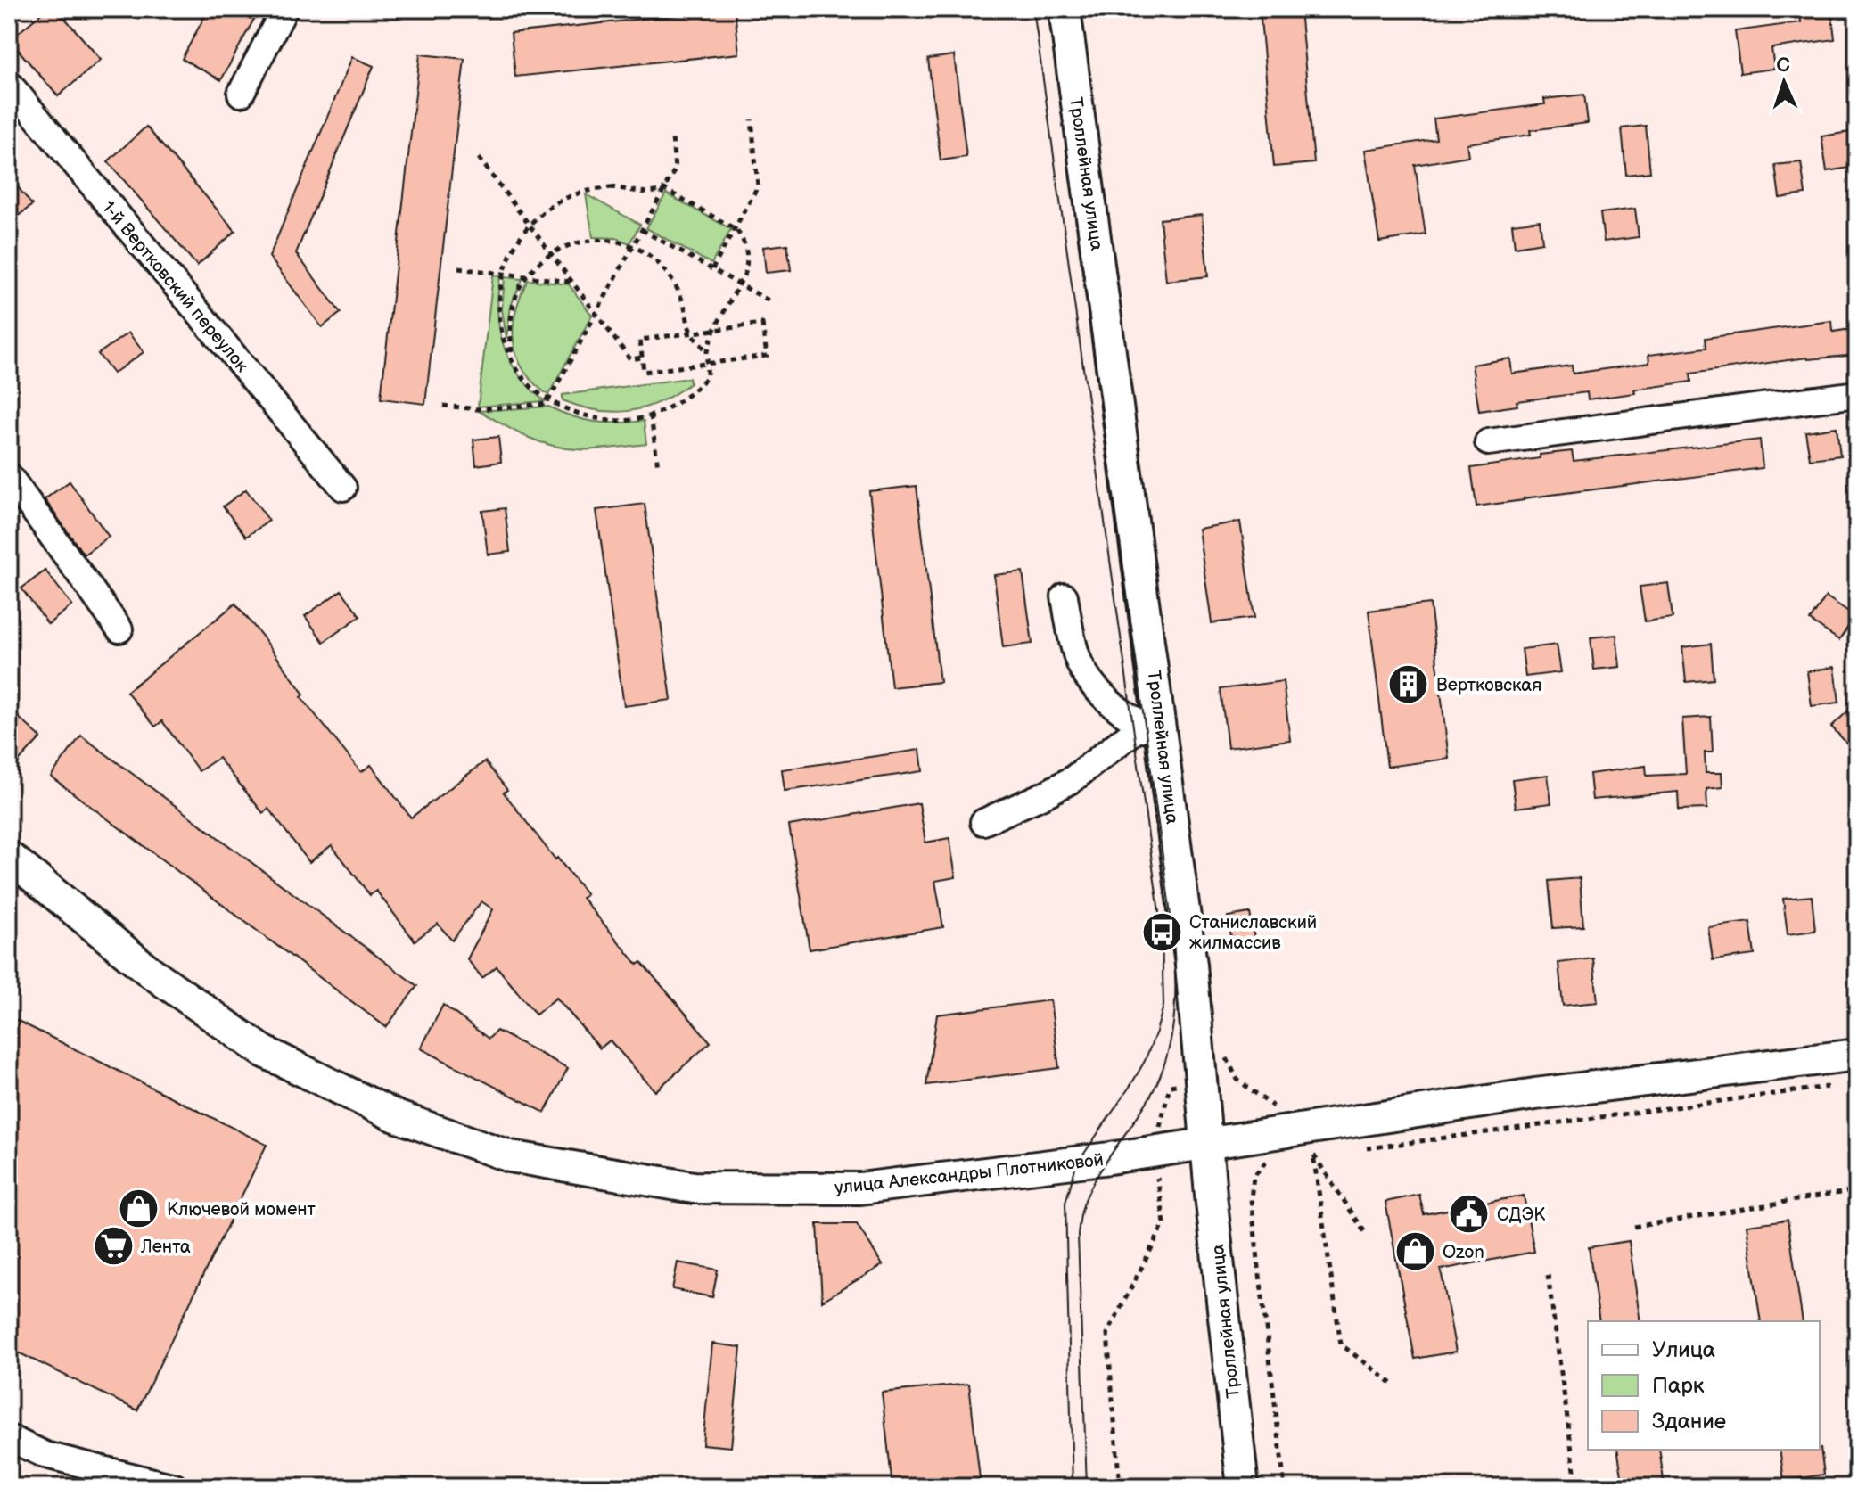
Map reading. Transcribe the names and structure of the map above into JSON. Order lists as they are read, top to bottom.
{
  "streets": {
    "main road": ["Троллейная улица", "улица Александры Плотниковой"],
    "street": ["1-й Вертковский переулок"]
  },
  "crossings": [
    ["Троллейная улица", "улица Александры Плотниковой"]
  ],
  "places": {
    "building": ["Вертковская"],
    "bus stop": ["Станиславский жилмассив"],
    "shop": ["Ключевой момент", "Ozon"],
    "public building": ["СДЭК"],
    "supermarket": ["Лента"]
  },
  "legend": ["Улица", "Парк", "Здание"],
  "north": "top"
}
